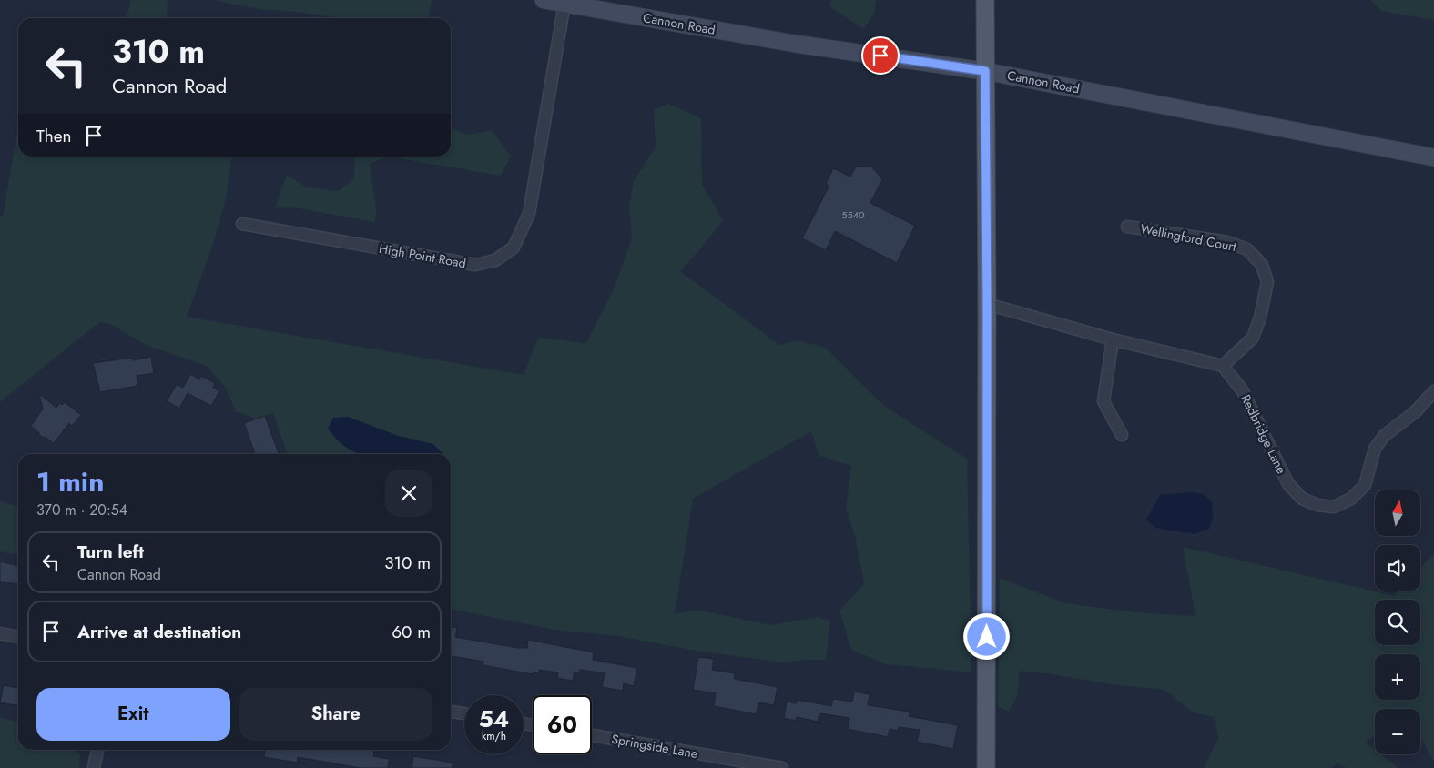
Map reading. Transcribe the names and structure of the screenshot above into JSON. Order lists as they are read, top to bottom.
{
  "streets": {
    "main road": ["Cannon Road"],
    "street": [
      "Wellingford Court",
      "High Point Road",
      "Redbridge Lane",
      "Springside Lane"
    ]
  },
  "crossings": [
    ["Cannon Road", "High Point Road"],
    ["Wellingford Court", "Redbridge Lane"]
  ],
  "house_numbers": ["5540"],
  "north": "top",
  "page": {
    "turn": ["310 m", "Cannon Road"],
    "then": "Then",
    "heading": ["1 min", "370 m · 20:54"],
    "map_buttons": ["+", "−"],
    "list": [
      {
        "name": "Turn left",
        "note": "Cannon Road",
        "value": "310 m"
      },
      {
        "name": "Arrive at destination",
        "value": "60 m"
      }
    ],
    "buttons": ["Exit", "Share"],
    "speed": "54 km/h",
    "limit": "60"
  }
}
